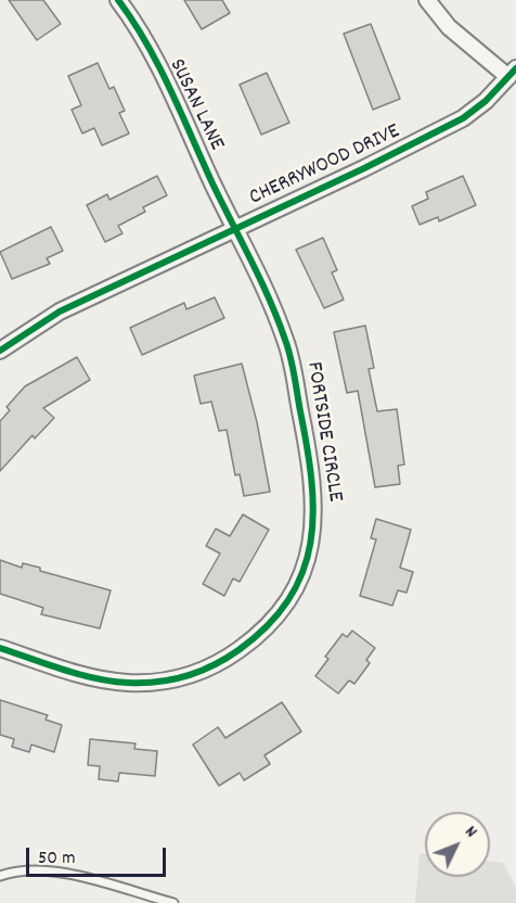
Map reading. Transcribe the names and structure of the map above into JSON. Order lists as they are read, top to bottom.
{
  "streets": {
    "street": ["SUSAN LANE", "CHERRYWOOD DRIVE", "FORTSIDE CIRCLE"]
  },
  "crossings": [
    ["SUSAN LANE", "CHERRYWOOD DRIVE"],
    ["SUSAN LANE", "FORTSIDE CIRCLE"],
    ["CHERRYWOOD DRIVE", "FORTSIDE CIRCLE"]
  ],
  "scale_bar": "50 m",
  "north": "top right"
}
